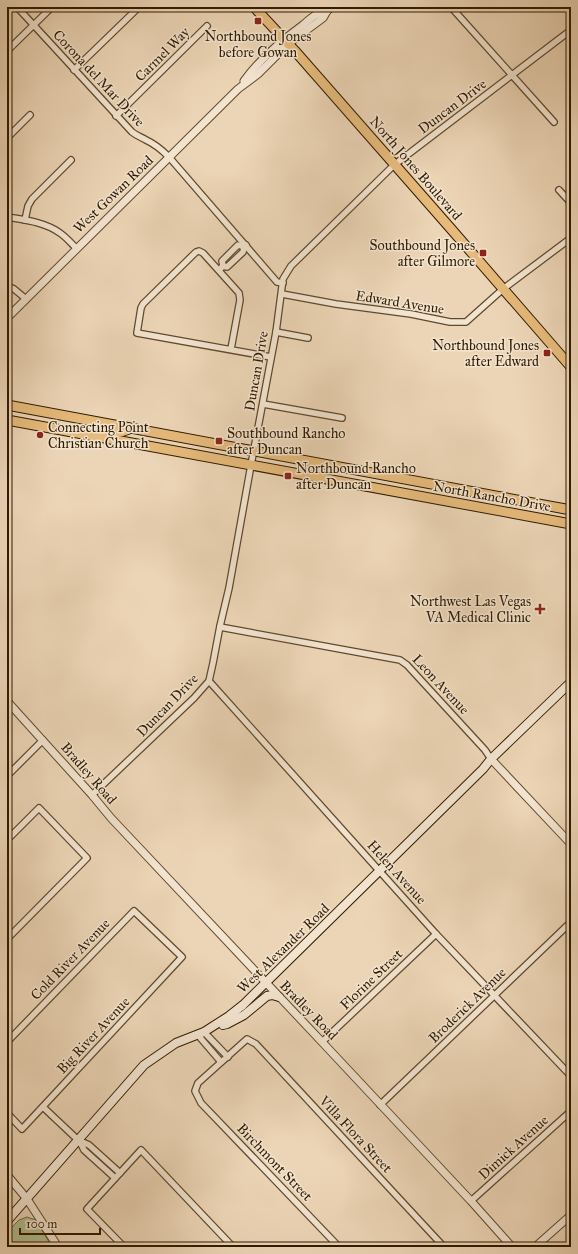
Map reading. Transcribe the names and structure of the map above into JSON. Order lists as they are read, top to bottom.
{
  "streets": {
    "main road": ["North Jones Boulevard", "North Rancho Drive", "West Alexander Road"],
    "street": [
      "Carmel Way",
      "Corona del Mar Drive",
      "Duncan Drive",
      "West Gowan Road",
      "Edward Avenue",
      "Leon Avenue",
      "Bradley Road",
      "Helen Avenue",
      "Cold River Avenue",
      "Florine Street",
      "Broderick Avenue",
      "Big River Avenue",
      "Villa Flora Street",
      "Dimick Avenue",
      "Birchmont Street"
    ]
  },
  "crossings": [
    ["Carmel Way", "Corona del Mar Drive"],
    ["Corona del Mar Drive", "West Gowan Road"],
    ["Duncan Drive", "North Jones Boulevard"],
    ["Duncan Drive", "Edward Avenue"],
    ["Duncan Drive", "North Rancho Drive"],
    ["Duncan Drive", "Leon Avenue"],
    ["Duncan Drive", "Bradley Road"],
    ["Duncan Drive", "Helen Avenue"],
    ["North Jones Boulevard", "West Gowan Road"],
    ["North Jones Boulevard", "Edward Avenue"],
    ["Leon Avenue", "West Alexander Road"],
    ["Bradley Road", "West Alexander Road"],
    ["Bradley Road", "Florine Street"],
    ["Bradley Road", "Broderick Avenue"],
    ["Bradley Road", "Dimick Avenue"],
    ["Helen Avenue", "West Alexander Road"],
    ["Helen Avenue", "Florine Street"],
    ["Helen Avenue", "Broderick Avenue"],
    ["Cold River Avenue", "Big River Avenue"]
  ],
  "places": {
    "transit": [
      "Northbound Jones before Gowan",
      "Southbound Jones after Gilmore",
      "Northbound Jones after Edward",
      "Southbound Rancho after Duncan",
      "Northbound Rancho after Duncan"
    ],
    "other": ["Connecting Point Christian Church"],
    "health": ["Northwest Las Vegas VA Medical Clinic"]
  },
  "scale_bar": "100 m"
}
